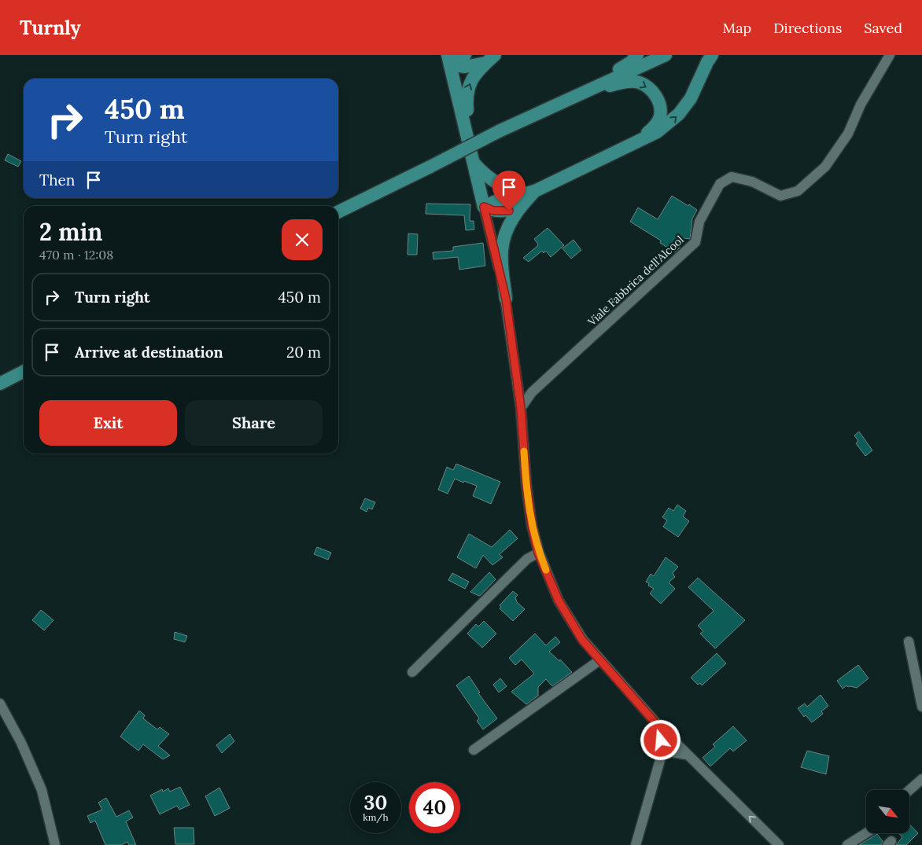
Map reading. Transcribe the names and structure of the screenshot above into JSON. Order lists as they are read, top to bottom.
{
  "streets": {
    "street": ["Viale Fabbrica dell'Alcool"]
  },
  "north": "bottom right",
  "page": {
    "header": "Turnly",
    "nav": ["Map", "Directions", "Saved"],
    "turn": ["450 m", "Turn right"],
    "then": "Then",
    "heading": ["2 min", "470 m · 12:08"],
    "list": [
      {
        "name": "Turn right",
        "value": "450 m"
      },
      {
        "name": "Arrive at destination",
        "value": "20 m"
      }
    ],
    "buttons": ["Exit", "Share"],
    "speed": "30 km/h",
    "limit": "40"
  }
}
